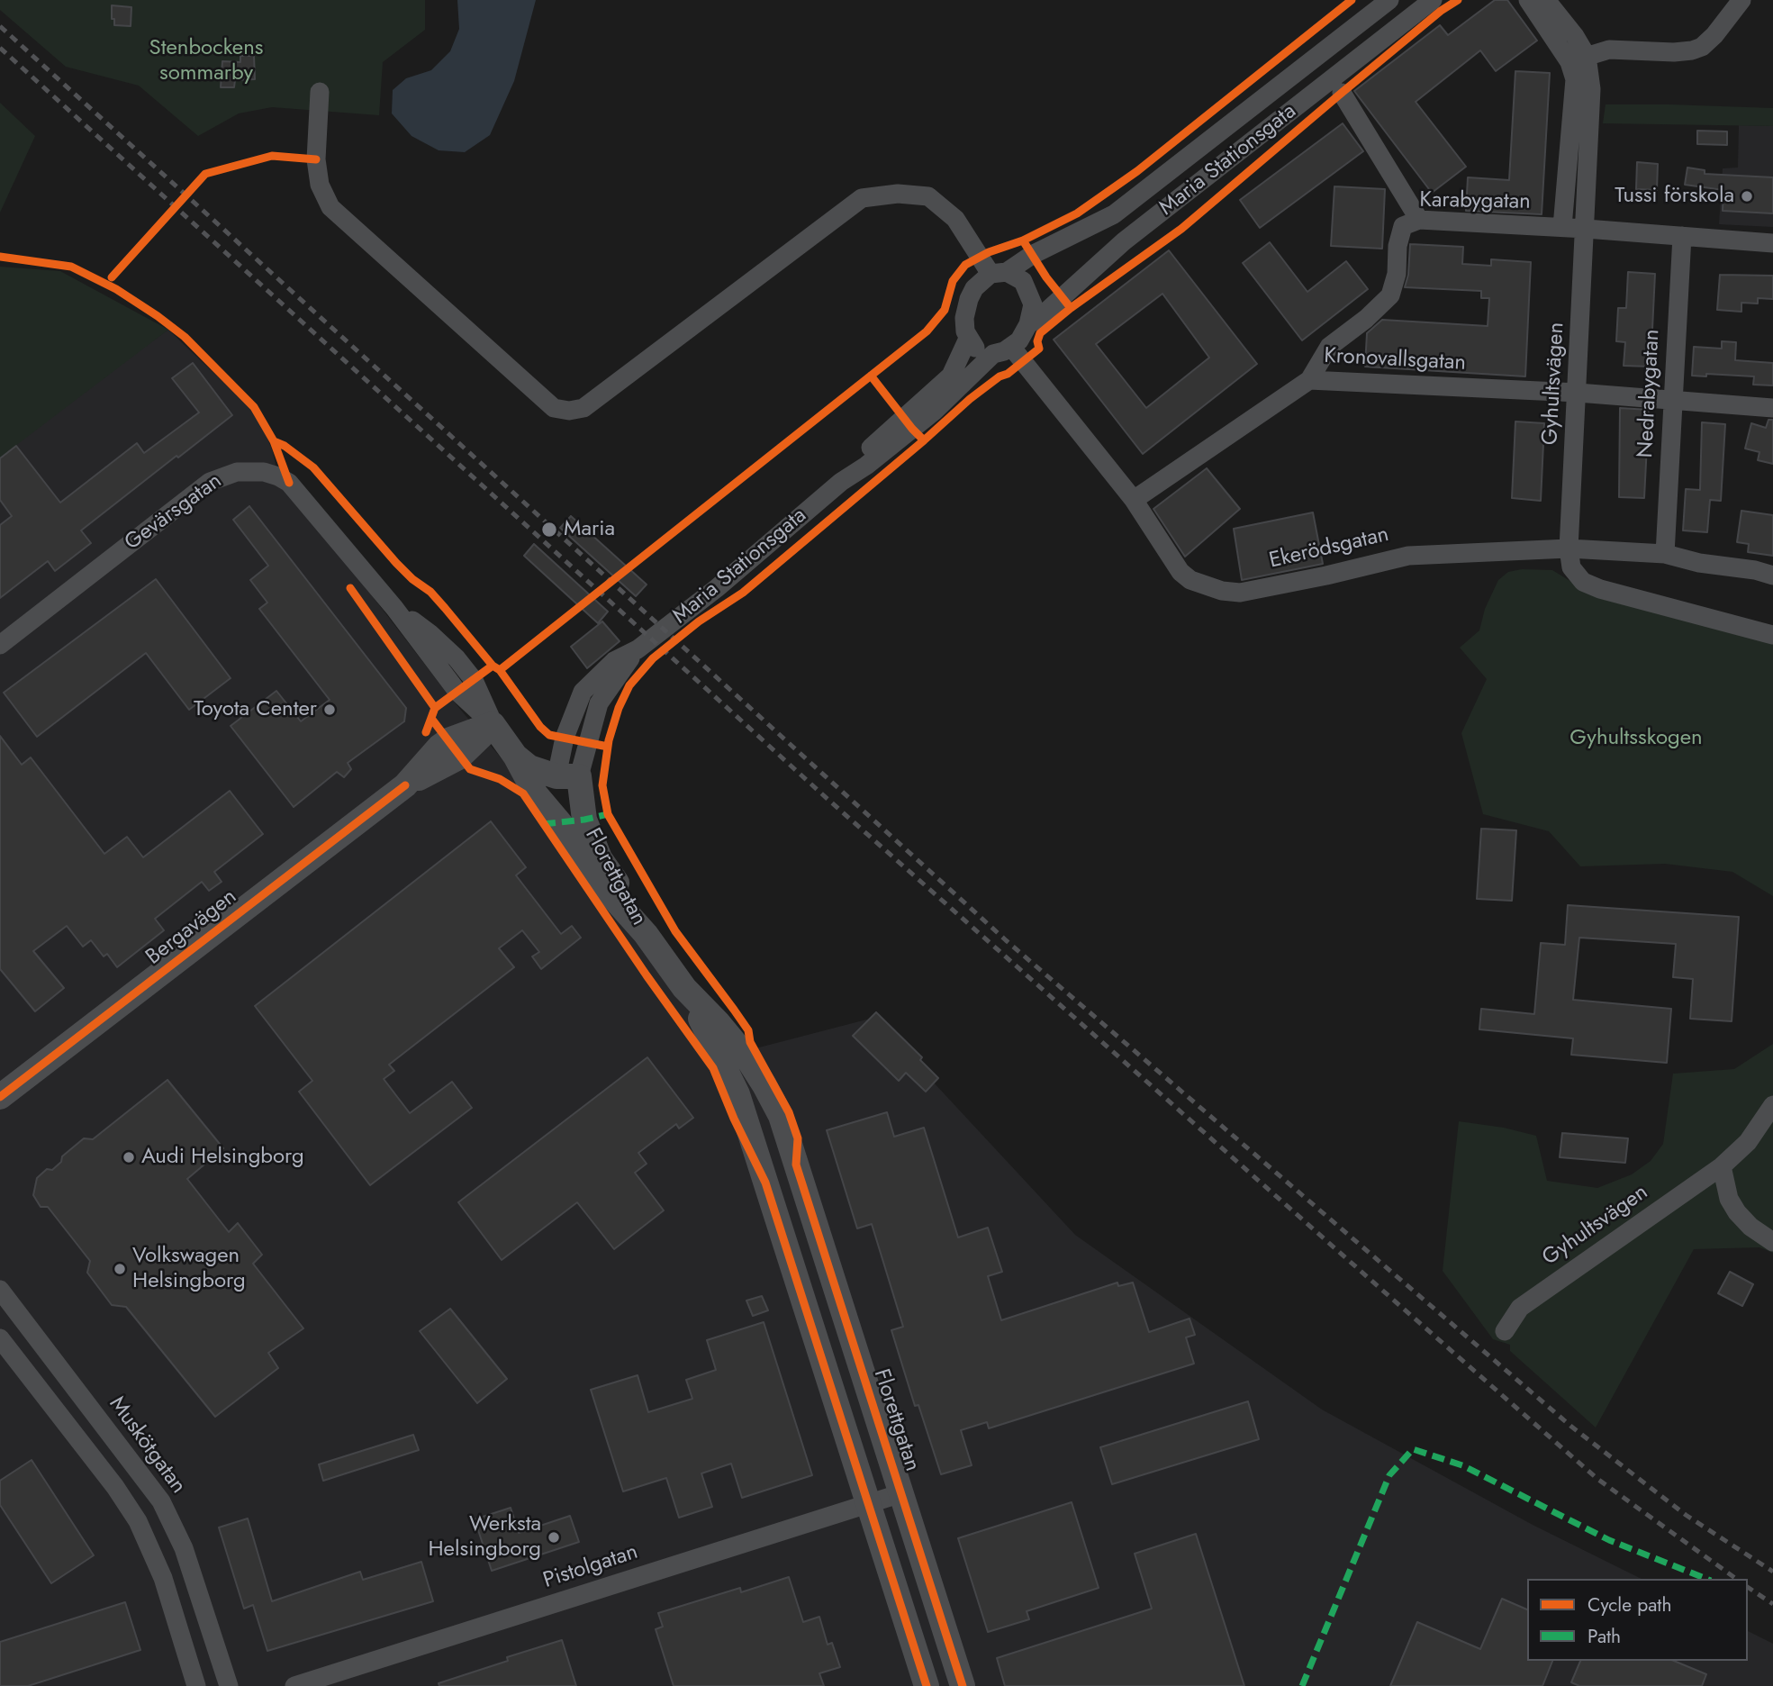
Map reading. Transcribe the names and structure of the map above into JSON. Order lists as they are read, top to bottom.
{
  "streets": {
    "street": [
      "Maria Stationsgata",
      "Karabygatan",
      "Kronovallsgatan",
      "Gyhultsvägen",
      "Nedrabygatan",
      "Gevärsgatan",
      "Ekerödsgatan",
      "Florettgatan",
      "Bergavägen",
      "Muskötgatan",
      "Pistolgatan"
    ]
  },
  "crossings": [
    ["Maria Stationsgata", "Gevärsgatan"],
    ["Maria Stationsgata", "Ekerödsgatan"],
    ["Maria Stationsgata", "Florettgatan"],
    ["Karabygatan", "Kronovallsgatan"],
    ["Karabygatan", "Gyhultsvägen"],
    ["Karabygatan", "Nedrabygatan"],
    ["Kronovallsgatan", "Gyhultsvägen"],
    ["Kronovallsgatan", "Nedrabygatan"],
    ["Kronovallsgatan", "Ekerödsgatan"],
    ["Gyhultsvägen", "Ekerödsgatan"],
    ["Nedrabygatan", "Ekerödsgatan"],
    ["Gevärsgatan", "Florettgatan"],
    ["Gevärsgatan", "Bergavägen"],
    ["Florettgatan", "Pistolgatan"]
  ],
  "parks": ["Stenbockens sommarby", "Gyhultsskogen"],
  "places": [
    "Tussi förskola",
    "Maria",
    "Toyota Center",
    "Audi Helsingborg",
    "Volkswagen Helsingborg",
    "Werksta Helsingborg"
  ],
  "legend": ["Cycle path", "Path"]
}
